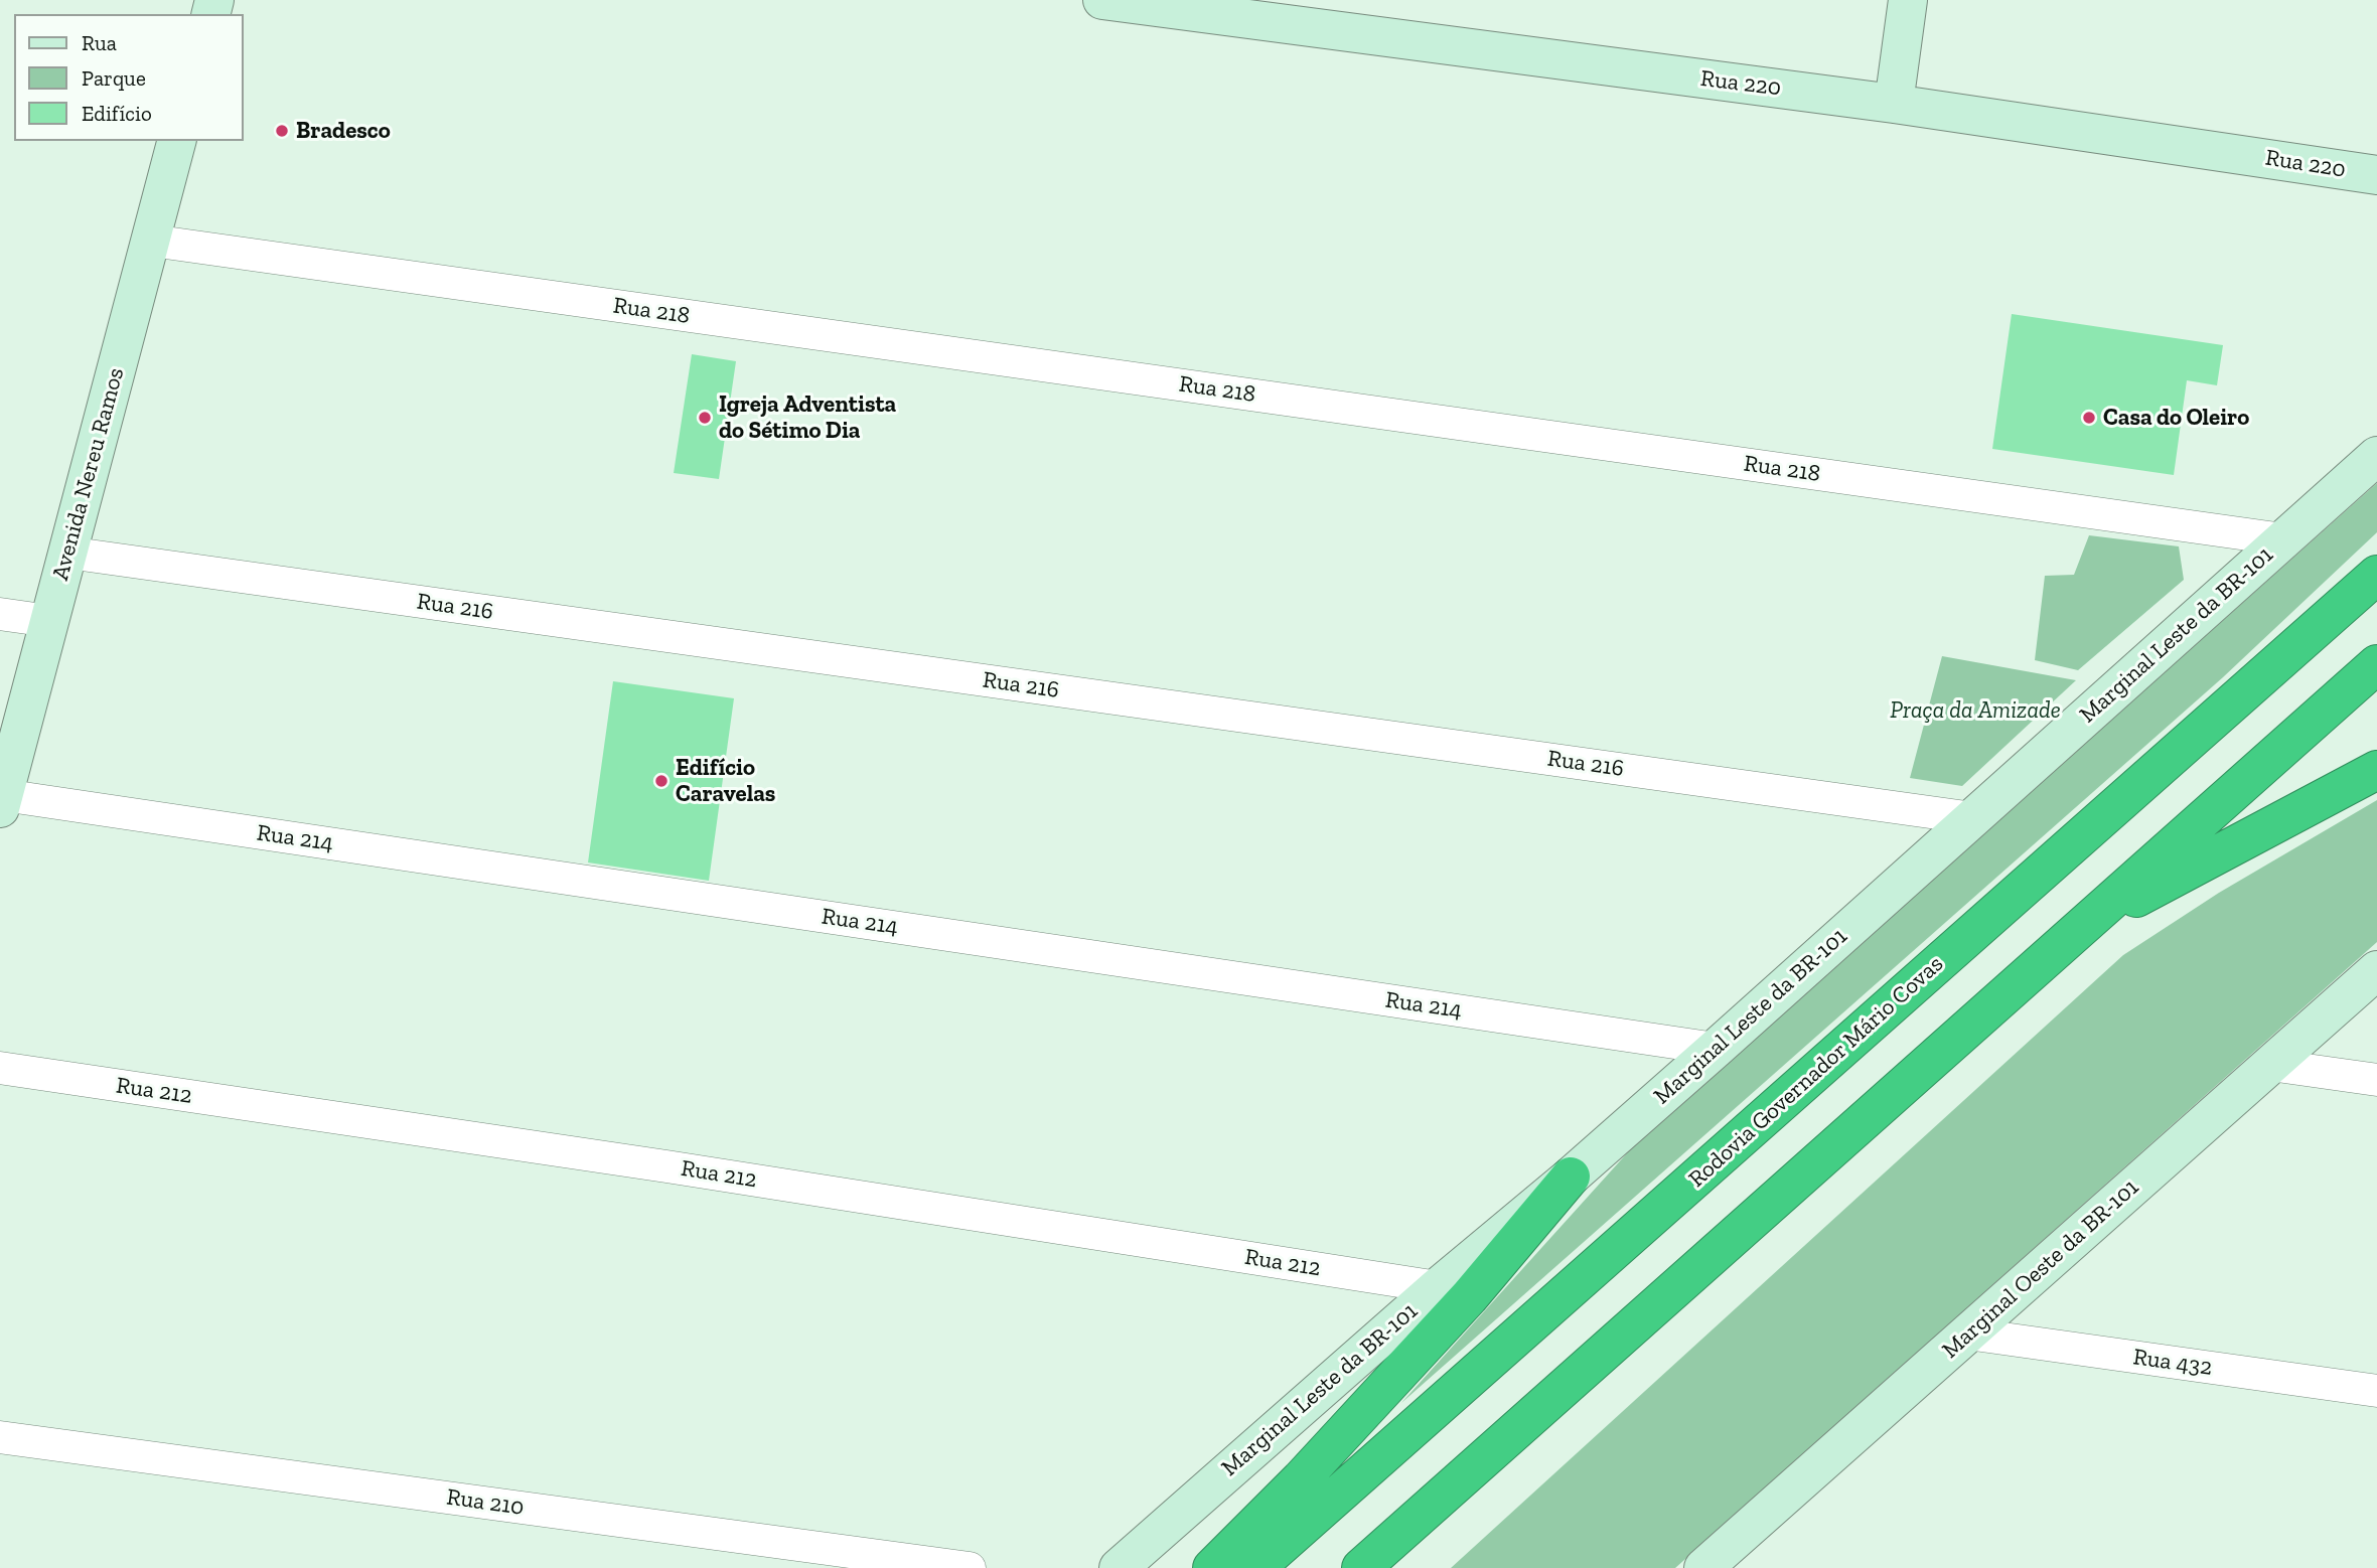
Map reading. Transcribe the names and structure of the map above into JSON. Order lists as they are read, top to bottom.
{
  "streets": {
    "highway": ["Rodovia Governador Mário Covas"],
    "main road": [
      "Rua 220",
      "Avenida Nereu Ramos",
      "Marginal Leste da BR-101",
      "Marginal Oeste da BR-101"
    ],
    "street": [
      "Rua 218",
      "Rua 216",
      "Rua 214",
      "Rua 212",
      "Rua 432",
      "Rua 210"
    ]
  },
  "crossings": [
    ["Rua 218", "Avenida Nereu Ramos"],
    ["Rua 218", "Marginal Leste da BR-101"],
    ["Avenida Nereu Ramos", "Rua 216"],
    ["Avenida Nereu Ramos", "Rua 214"],
    ["Rua 216", "Marginal Leste da BR-101"],
    ["Marginal Leste da BR-101", "Rua 214"],
    ["Marginal Leste da BR-101", "Rua 212"],
    ["Marginal Oeste da BR-101", "Rua 432"]
  ],
  "parks": ["Praça da Amizade"],
  "places": [
    "Bradesco",
    "Igreja Adventista do Sétimo Dia",
    "Casa do Oleiro",
    "Edifício Caravelas"
  ],
  "legend": ["Rua", "Parque", "Edifício"]
}
